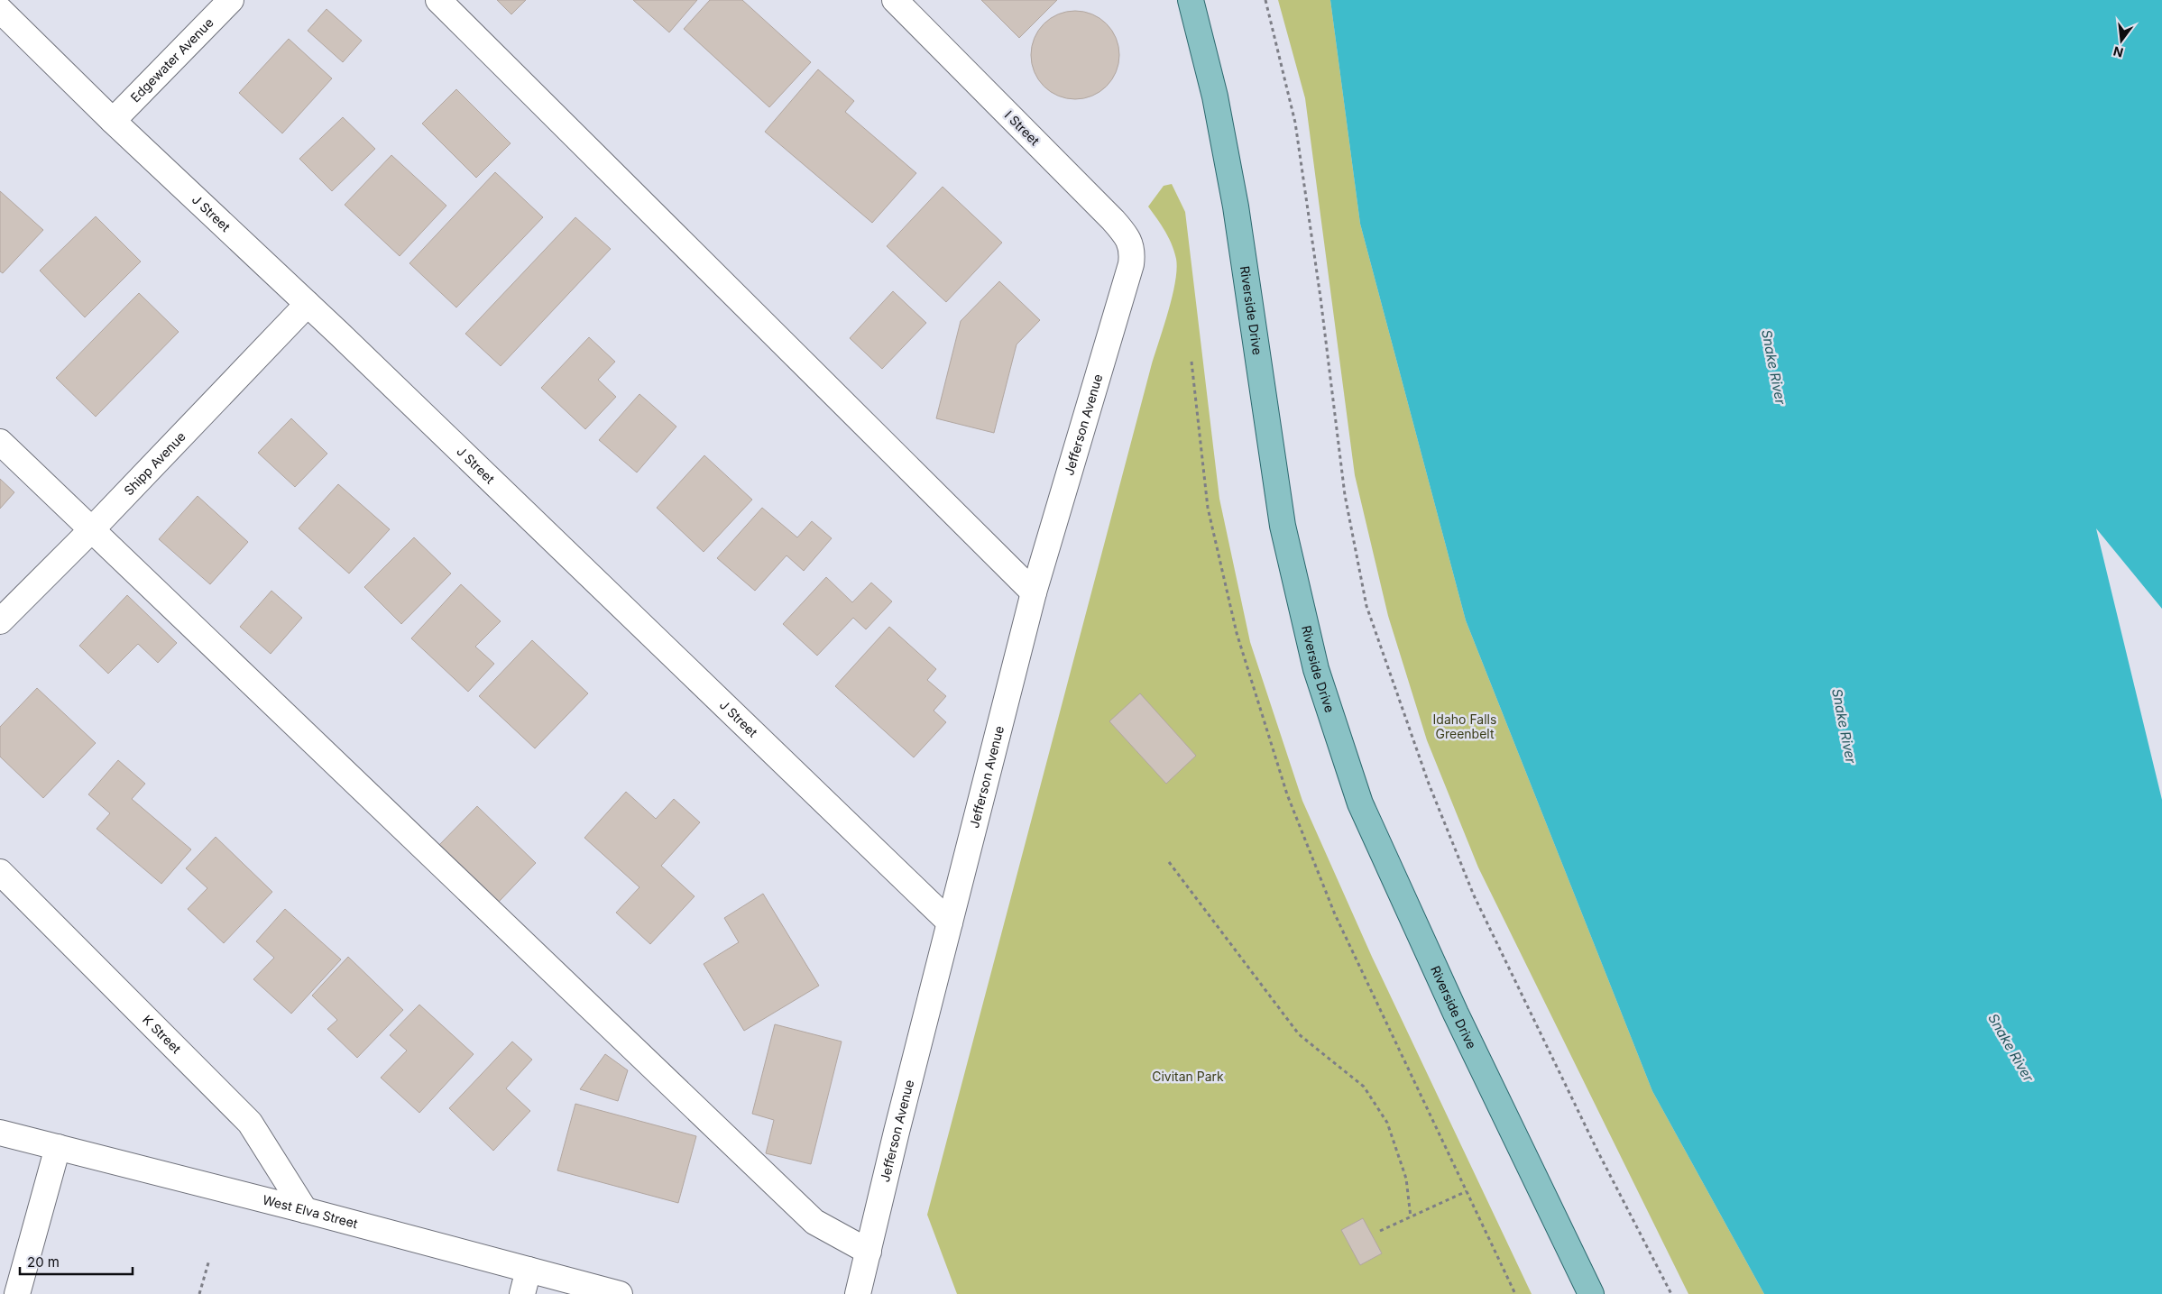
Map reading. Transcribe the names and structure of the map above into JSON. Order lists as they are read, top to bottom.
{
  "streets": {
    "main road": ["Riverside Drive"],
    "street": [
      "Edgewater Avenue",
      "I Street",
      "J Street",
      "Jefferson Avenue",
      "Shipp Avenue",
      "K Street",
      "West Elva Street"
    ]
  },
  "crossings": [
    ["Edgewater Avenue", "J Street"],
    ["I Street", "Jefferson Avenue"],
    ["J Street", "Jefferson Avenue"],
    ["J Street", "Shipp Avenue"],
    ["K Street", "West Elva Street"]
  ],
  "water": ["Snake River"],
  "parks": ["Idaho Falls Greenbelt", "Civitan Park"],
  "scale_bar": "20 m",
  "north": "bottom"
}
